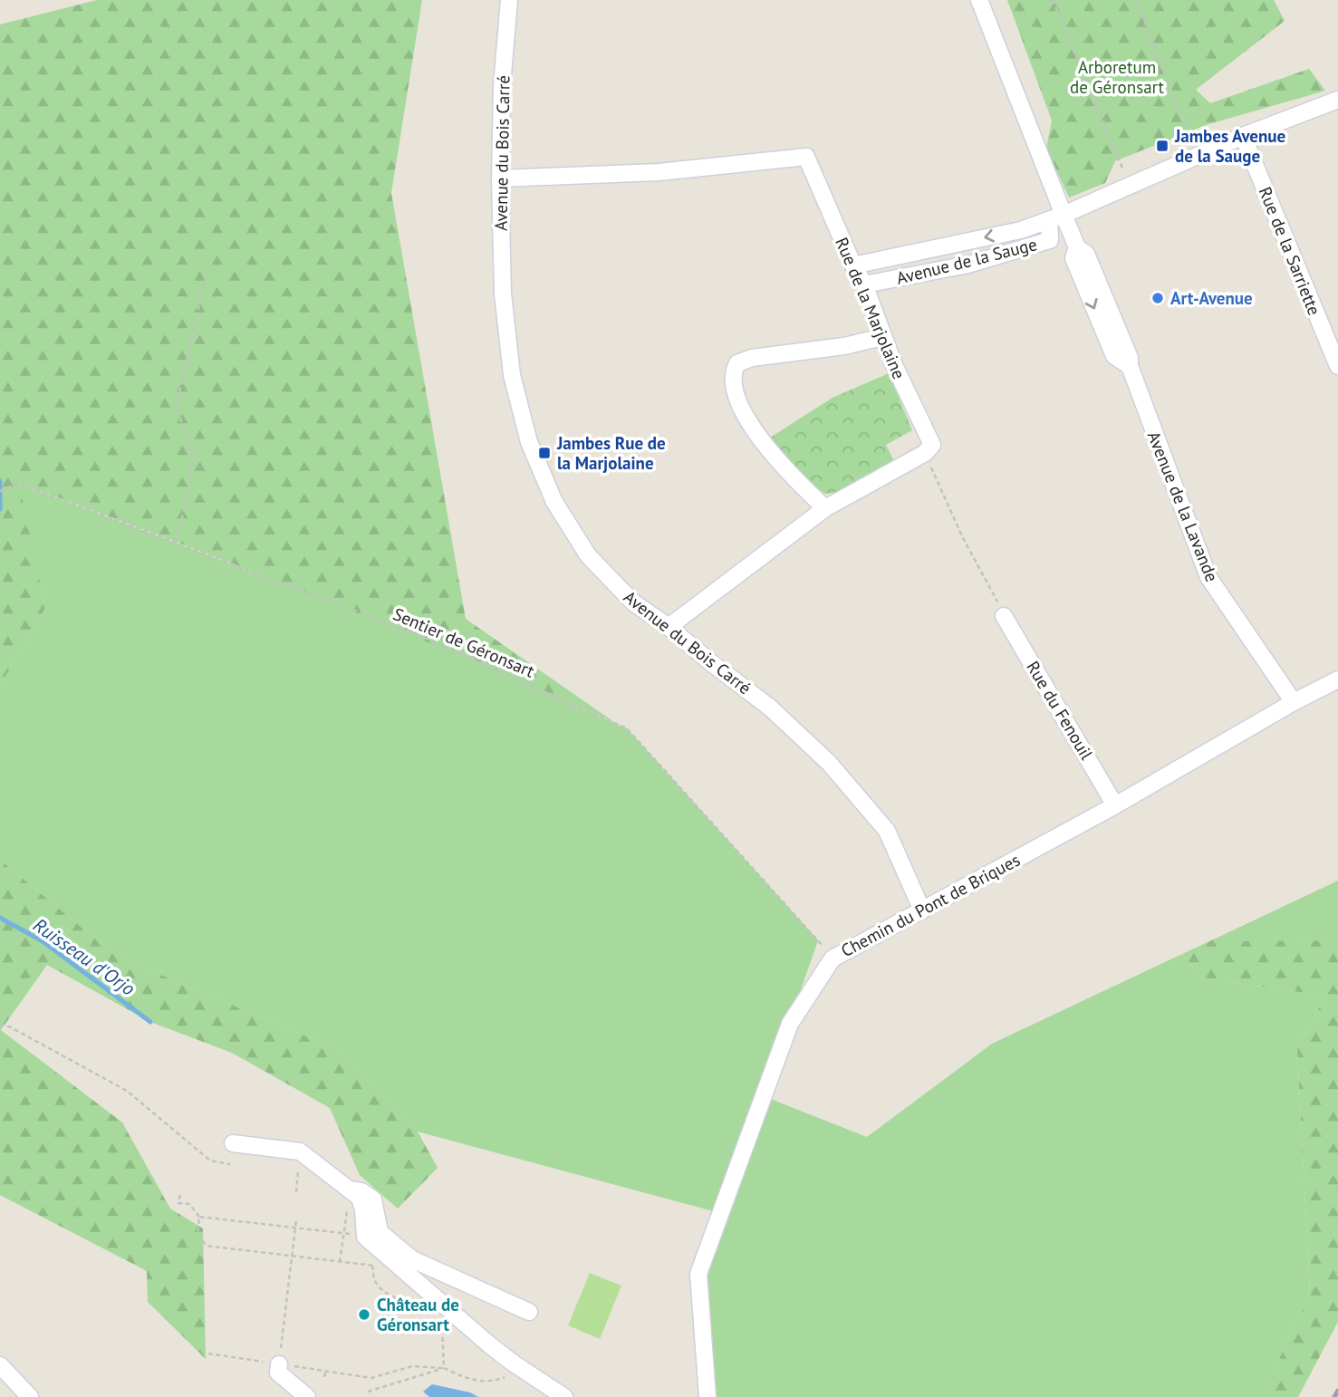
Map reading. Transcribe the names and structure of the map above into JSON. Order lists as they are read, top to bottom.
{
  "streets": {
    "street": [
      "Avenue du Bois Carré",
      "Rue de la Sarriette",
      "Avenue de la Sauge",
      "Rue de la Marjolaine",
      "Avenue de la Lavande",
      "Rue du Fenouil",
      "Chemin du Pont de Briques"
    ],
    "path": ["Sentier de Géronsart"]
  },
  "crossings": [
    ["Avenue du Bois Carré", "Rue de la Marjolaine"],
    ["Avenue du Bois Carré", "Chemin du Pont de Briques"],
    ["Rue de la Sarriette", "Avenue de la Sauge"],
    ["Avenue de la Sauge", "Rue de la Marjolaine"],
    ["Avenue de la Sauge", "Avenue de la Lavande"],
    ["Avenue de la Lavande", "Chemin du Pont de Briques"],
    ["Sentier de Géronsart", "Chemin du Pont de Briques"],
    ["Rue du Fenouil", "Chemin du Pont de Briques"]
  ],
  "water": ["Ruisseau d'Orjo"],
  "parks": ["Arboretum de Géronsart"],
  "places": {
    "transit": ["Jambes Avenue de la Sauge", "Jambes Rue de la Marjolaine"],
    "other": ["Art-Avenue", "Château de Géronsart"]
  }
}
